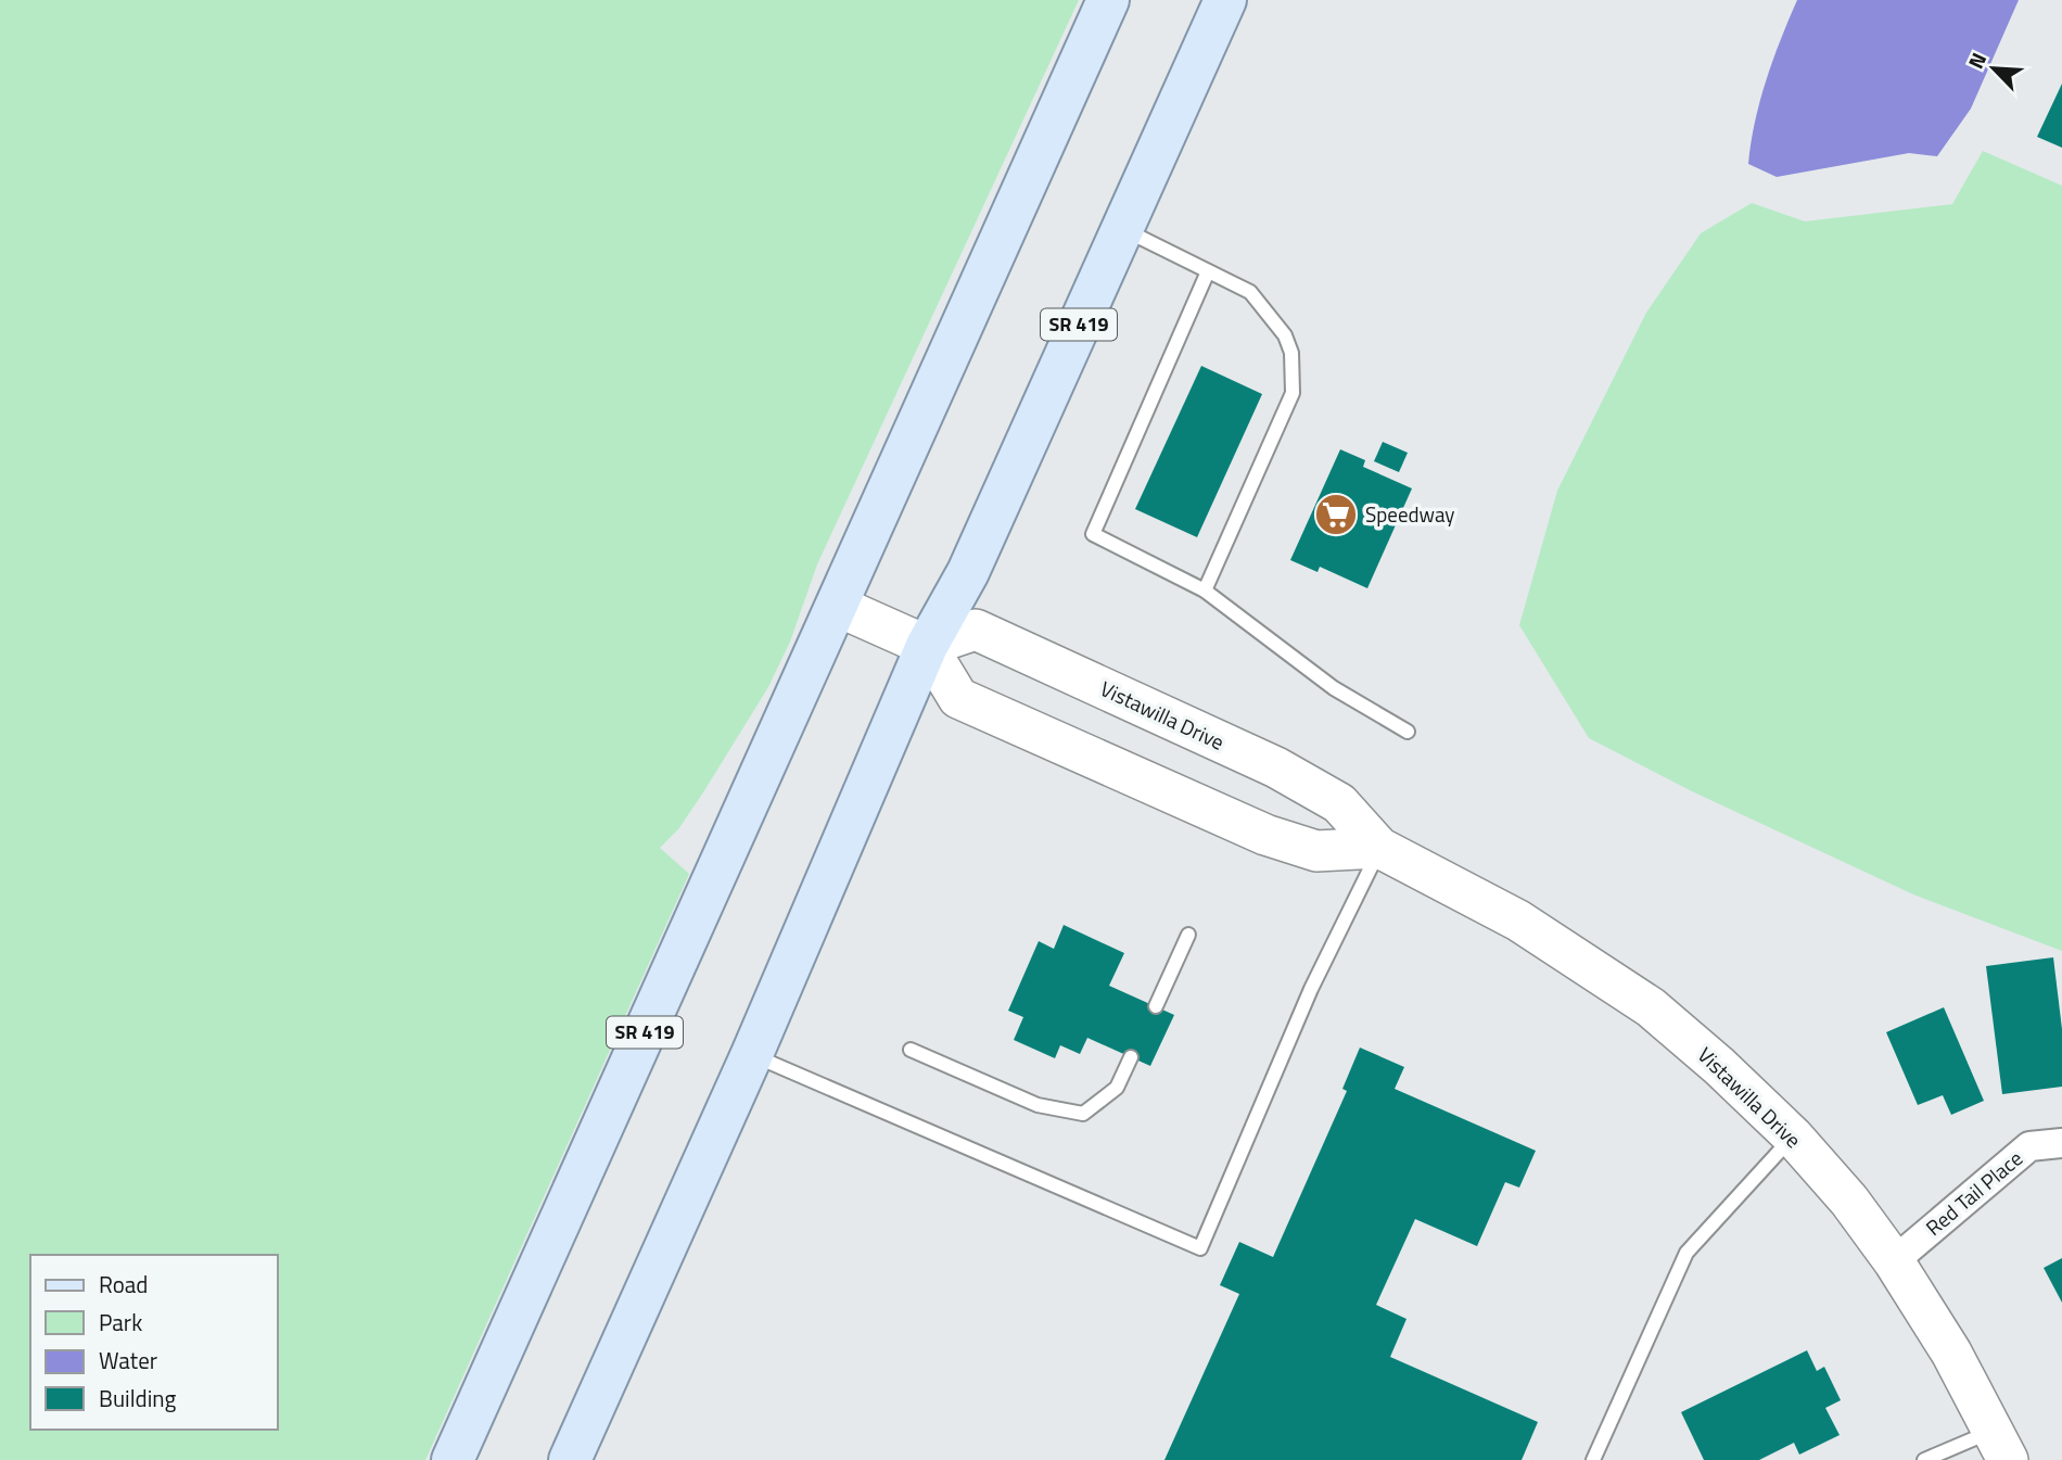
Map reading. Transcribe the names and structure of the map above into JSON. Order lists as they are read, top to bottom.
{
  "streets": {
    "main road": ["SR 419"],
    "street": ["Vistawilla Drive", "Red Tail Place"]
  },
  "crossings": [
    ["SR 419", "Vistawilla Drive"],
    ["Vistawilla Drive", "Red Tail Place"]
  ],
  "places": {
    "supermarket": ["Speedway"]
  },
  "legend": [
    "Road",
    "Park",
    "Water",
    "Building"
  ],
  "north": "top left"
}
